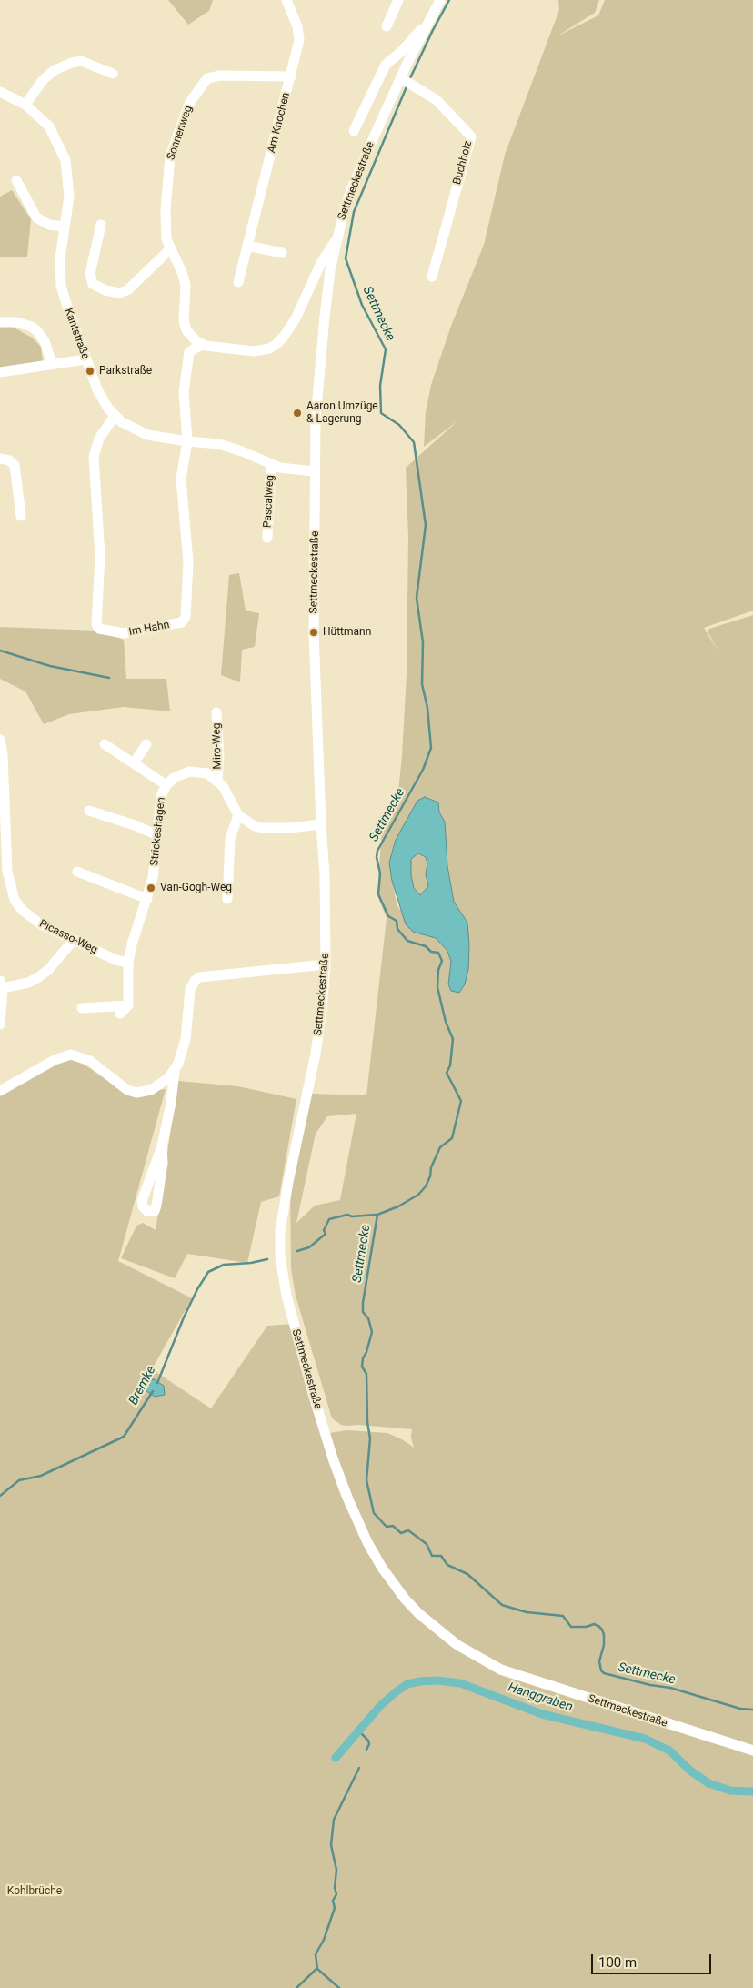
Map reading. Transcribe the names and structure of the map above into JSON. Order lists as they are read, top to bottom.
{
  "streets": {
    "street": [
      "Am Knochen",
      "Sonnenweg",
      "Buchholz",
      "Settmeckestraße",
      "Kantstraße",
      "Pascalweg",
      "Im Hahn",
      "Miro-Weg",
      "Strickeshagen",
      "Picasso-Weg"
    ]
  },
  "crossings": [
    ["Am Knochen", "Sonnenweg"],
    ["Buchholz", "Settmeckestraße"],
    ["Settmeckestraße", "Kantstraße"],
    ["Kantstraße", "Pascalweg"],
    ["Kantstraße", "Im Hahn"],
    ["Miro-Weg", "Strickeshagen"],
    ["Strickeshagen", "Picasso-Weg"]
  ],
  "water": ["Settmecke", "Bremke", "Hanggraben"],
  "parks": ["Kohlbrüche"],
  "places": [
    "Parkstraße",
    "Aaron Umzüge & Lagerung",
    "Hüttmann",
    "Van-Gogh-Weg"
  ],
  "scale_bar": "100 m"
}
